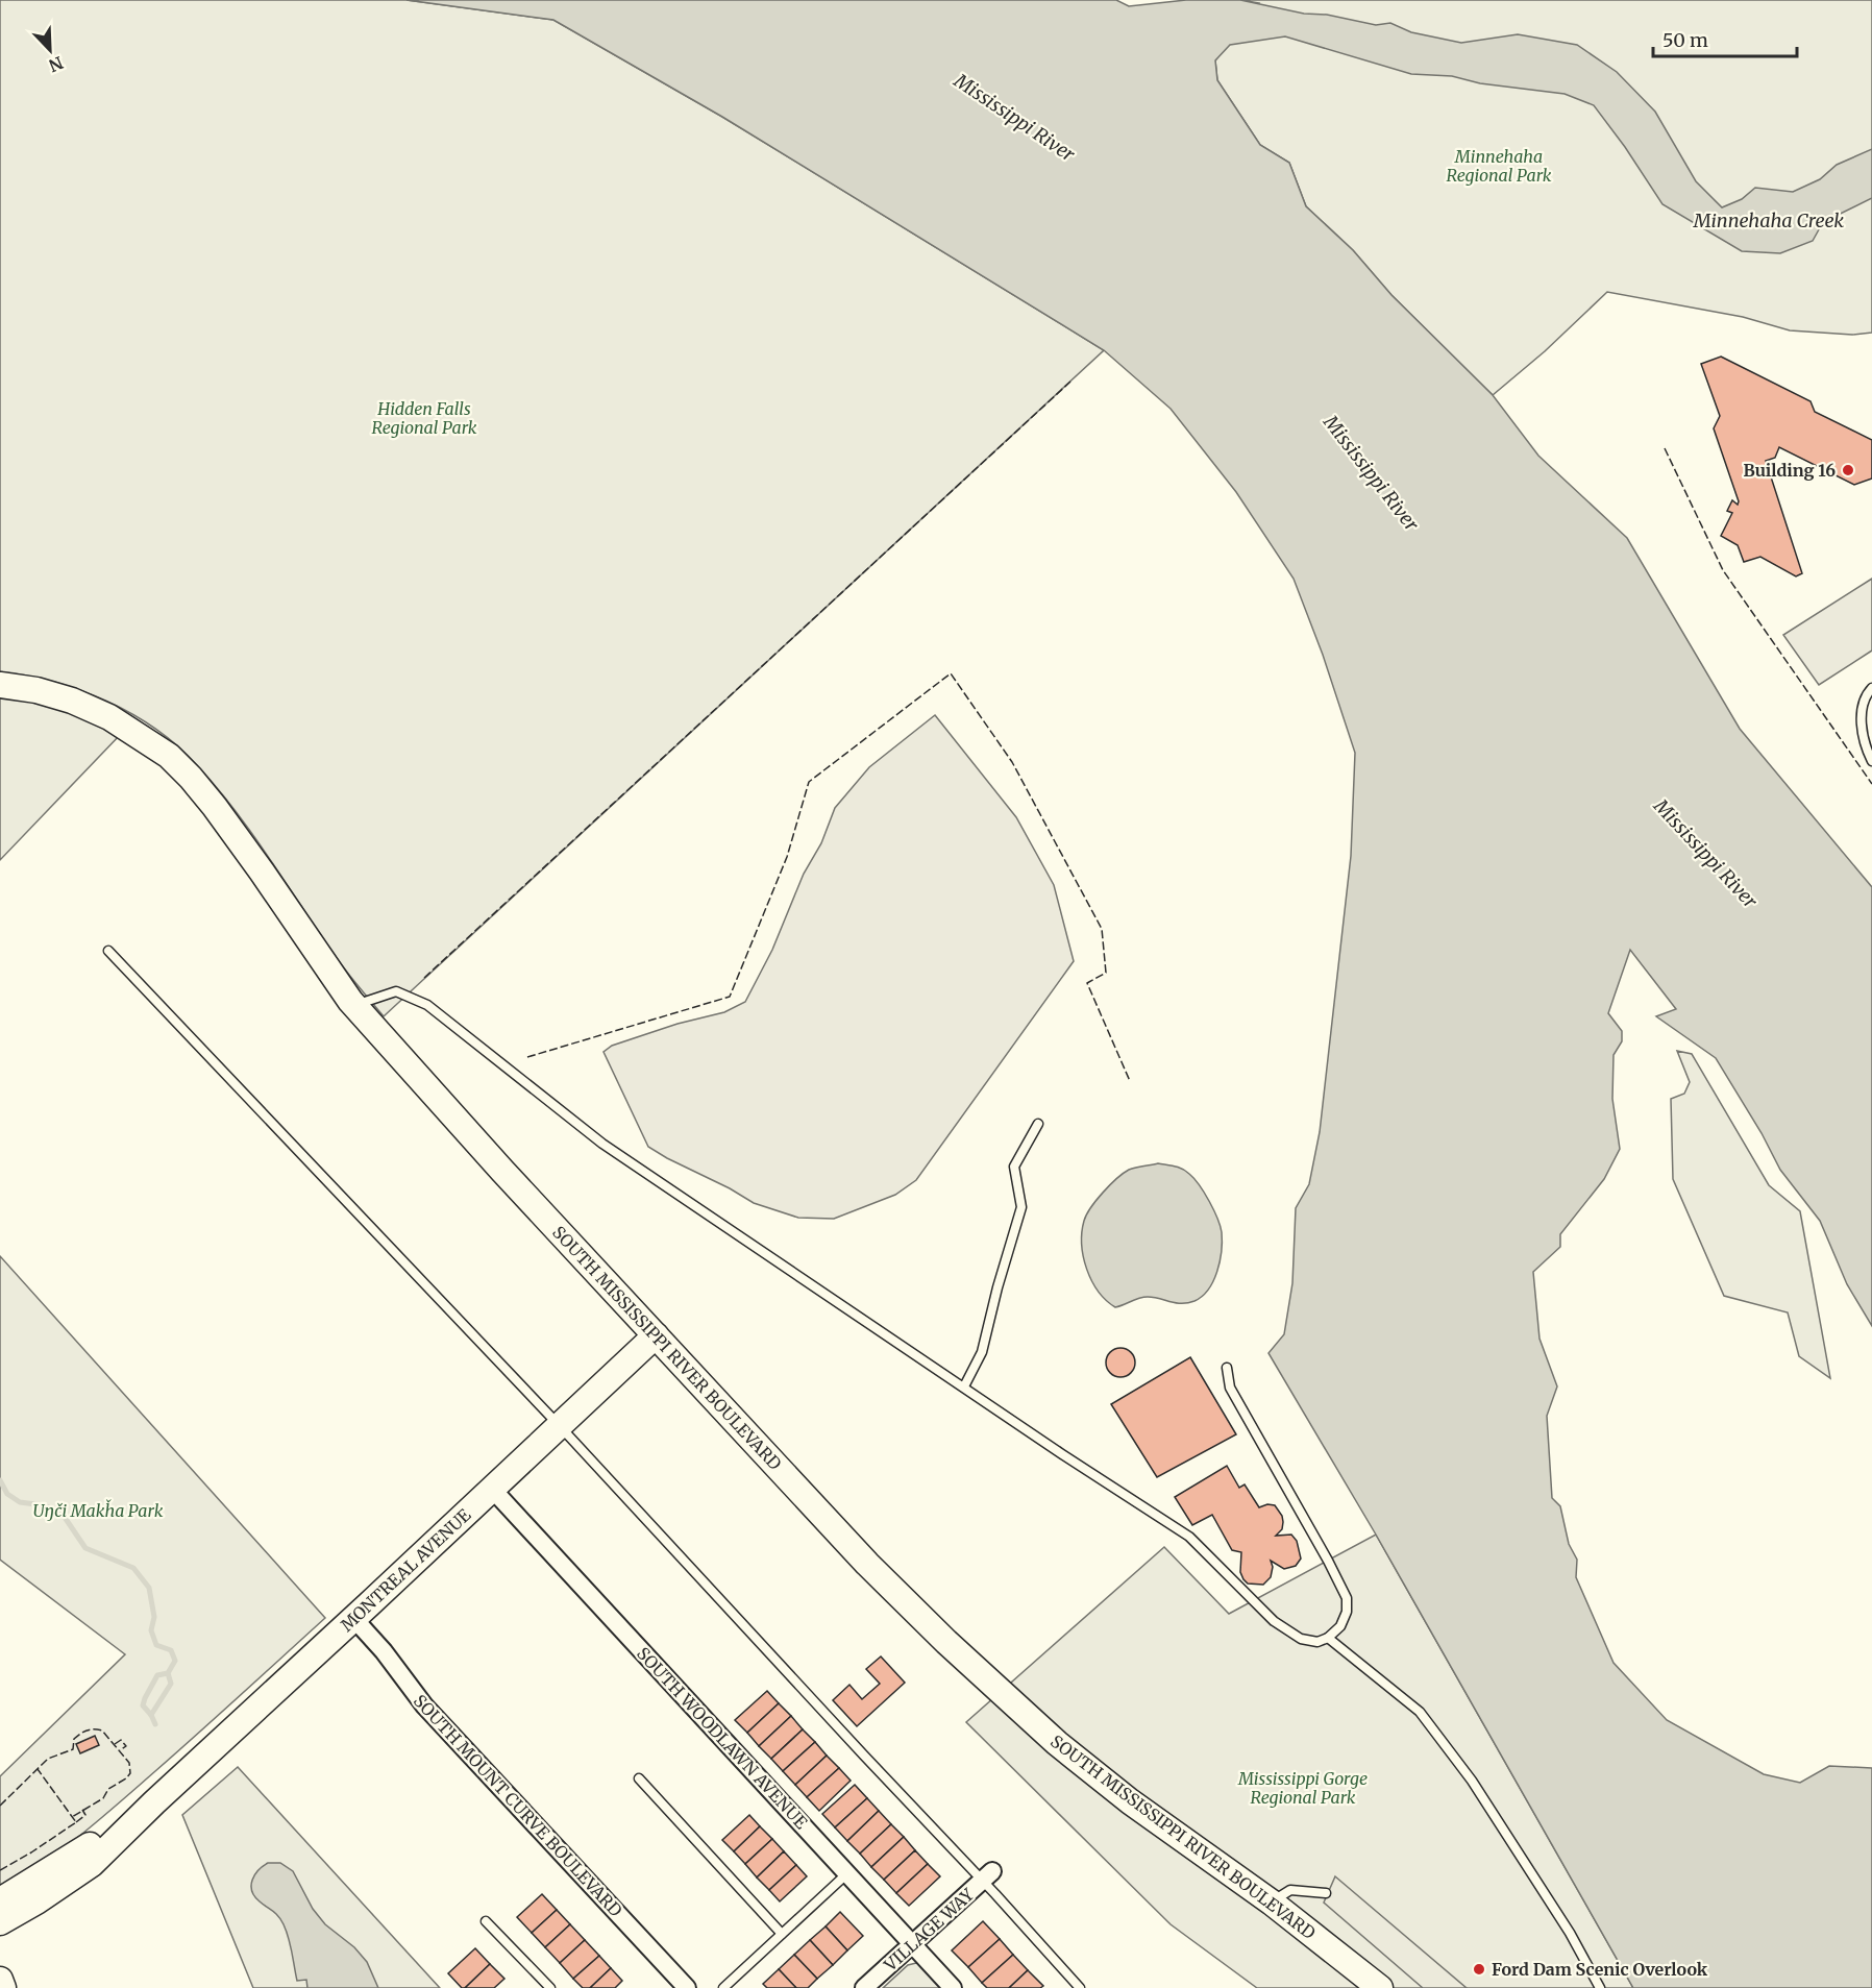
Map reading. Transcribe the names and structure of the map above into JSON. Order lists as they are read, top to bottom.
{
  "streets": {
    "street": [
      "SOUTH MISSISSIPPI RIVER BOULEVARD",
      "MONTREAL AVENUE",
      "SOUTH WOODLAWN AVENUE",
      "SOUTH MOUNT CURVE BOULEVARD",
      "VILLAGE WAY"
    ]
  },
  "crossings": [
    ["SOUTH MISSISSIPPI RIVER BOULEVARD", "MONTREAL AVENUE"],
    ["MONTREAL AVENUE", "SOUTH WOODLAWN AVENUE"],
    ["MONTREAL AVENUE", "SOUTH MOUNT CURVE BOULEVARD"],
    ["SOUTH WOODLAWN AVENUE", "VILLAGE WAY"]
  ],
  "water": ["Mississippi River", "Minnehaha Creek"],
  "parks": [
    "Minnehaha Regional Park",
    "Hidden Falls Regional Park",
    "Uŋči Makȟa Park",
    "Mississippi Gorge Regional Park"
  ],
  "places": ["Building 16", "Ford Dam Scenic Overlook"],
  "scale_bar": "50 m",
  "north": "bottom right"
}
